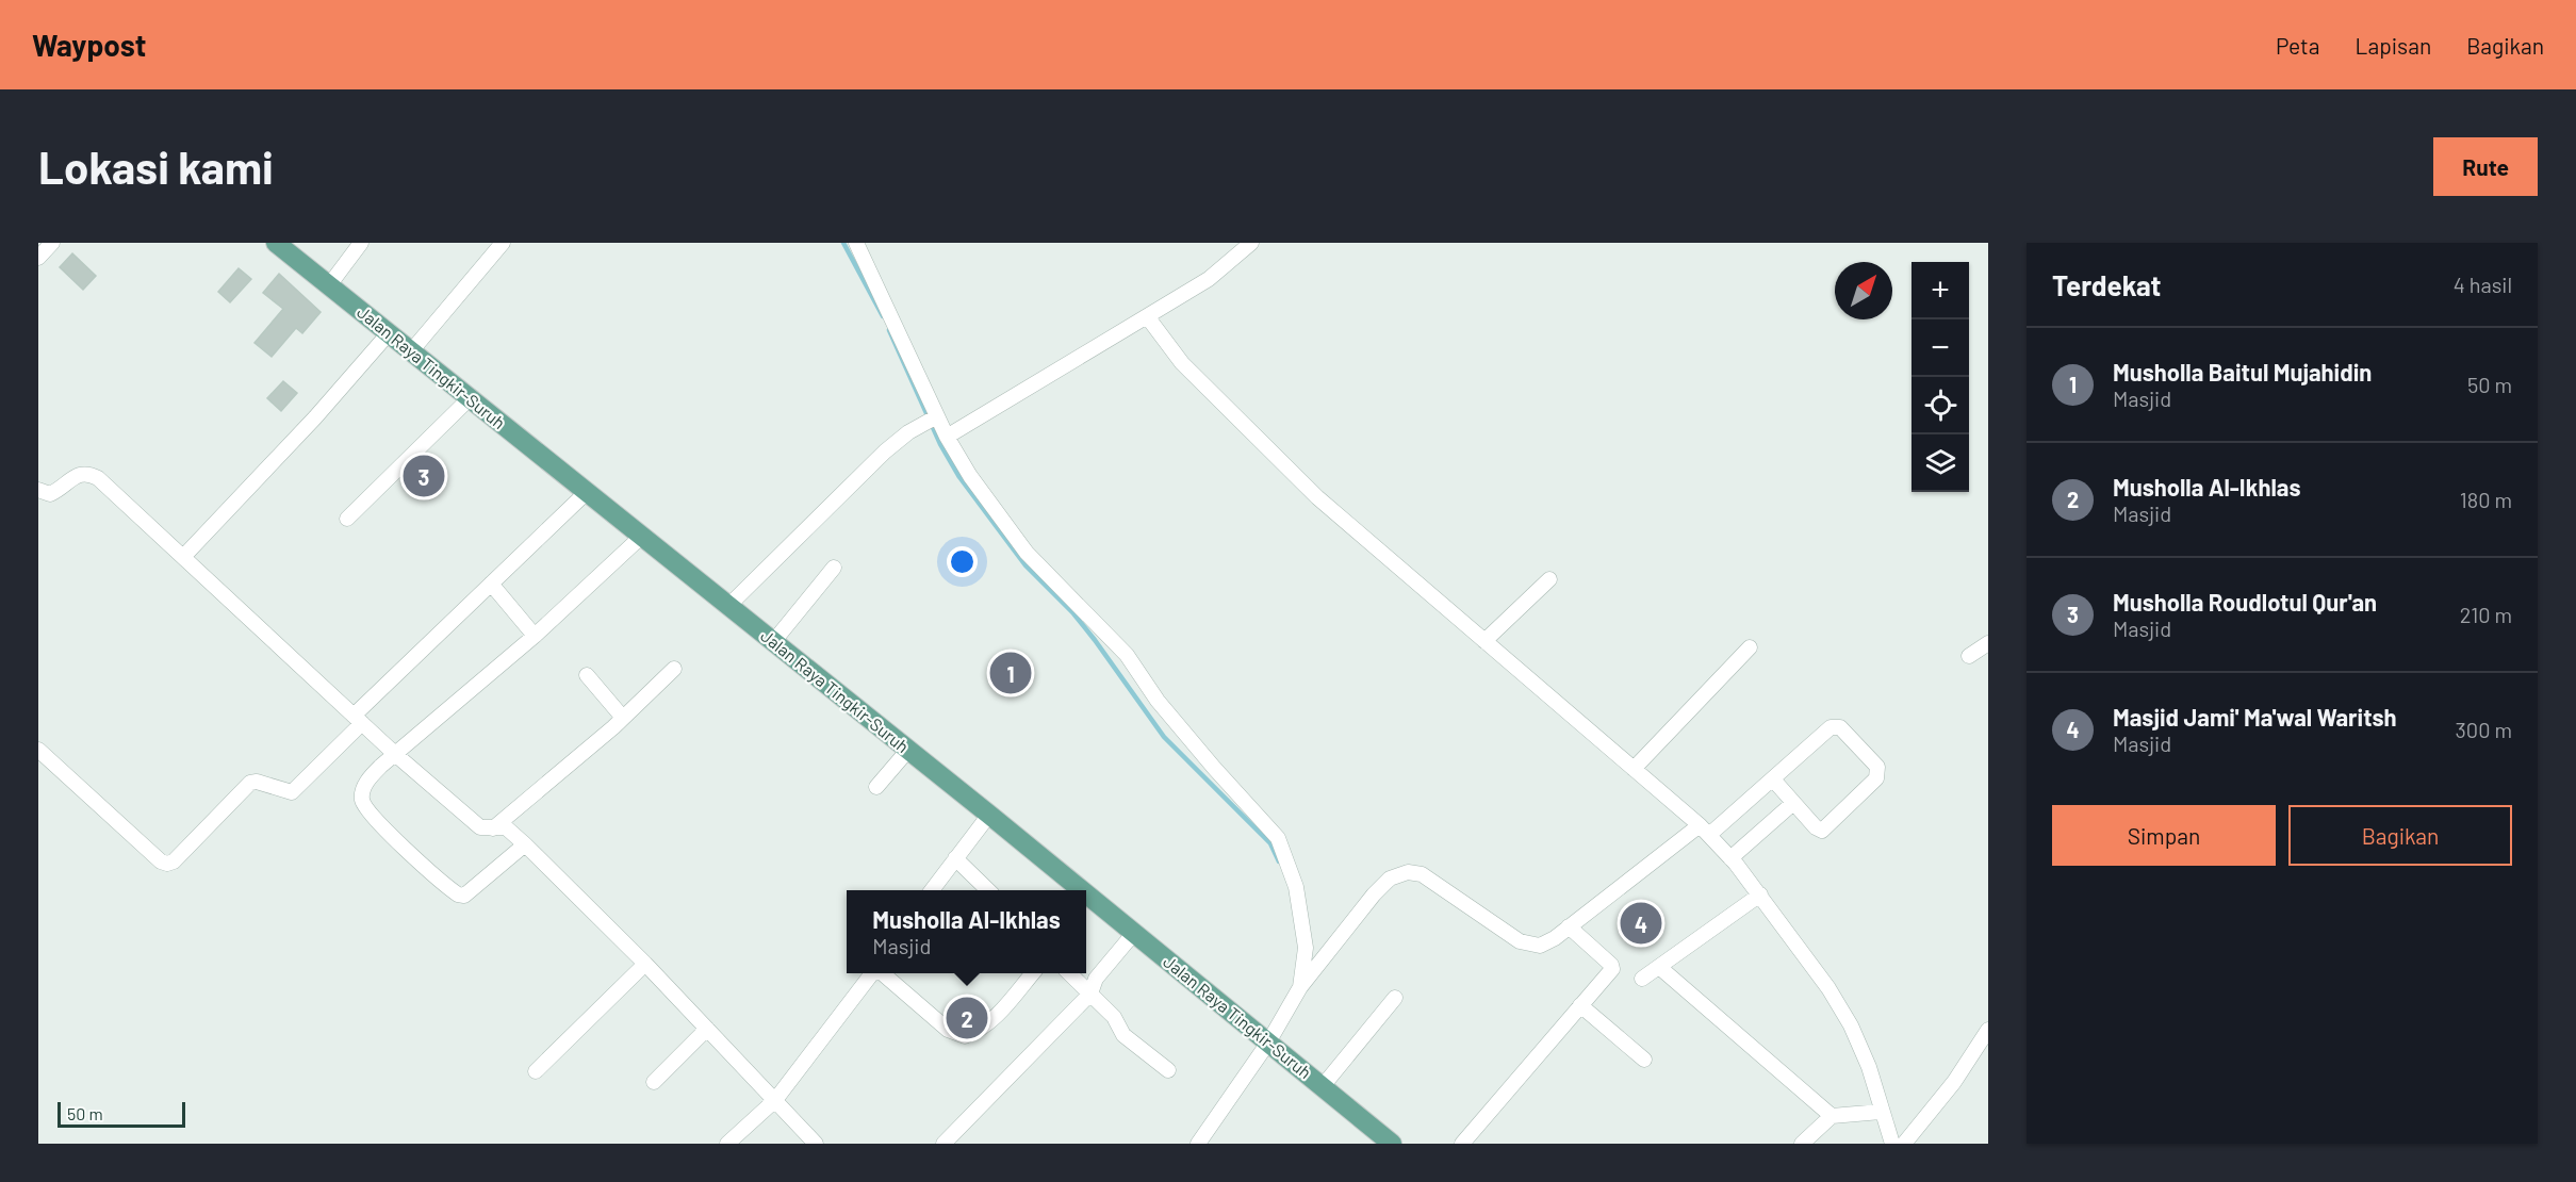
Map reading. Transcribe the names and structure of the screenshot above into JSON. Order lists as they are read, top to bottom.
{
  "streets": {
    "main road": ["Jalan Raya Tingkir-Suruh"]
  },
  "scale_bar": "50 m",
  "north": "top right",
  "page": {
    "header": "Waypost",
    "nav": ["Peta", "Lapisan", "Bagikan"],
    "buttons": [
      "Rute",
      ["Simpan", "Bagikan"]
    ],
    "title": "Lokasi kami",
    "heading": ["Terdekat", "4 hasil"],
    "map_buttons": ["+", "−"],
    "list": [
      {
        "mark": "1",
        "name": "Musholla Baitul Mujahidin",
        "note": "Masjid",
        "value": "50 m"
      },
      {
        "mark": "2",
        "name": "Musholla Al-Ikhlas",
        "note": "Masjid",
        "value": "180 m"
      },
      {
        "mark": "3",
        "name": "Musholla Roudlotul Qur'an",
        "note": "Masjid",
        "value": "210 m"
      },
      {
        "mark": "4",
        "name": "Masjid Jami' Ma'wal Waritsh",
        "note": "Masjid",
        "value": "300 m"
      }
    ],
    "pins": [
      "3",
      "1",
      "4",
      "2"
    ],
    "popup": ["Musholla Al-Ikhlas", "Masjid"],
    "scale": "50 m"
  }
}
